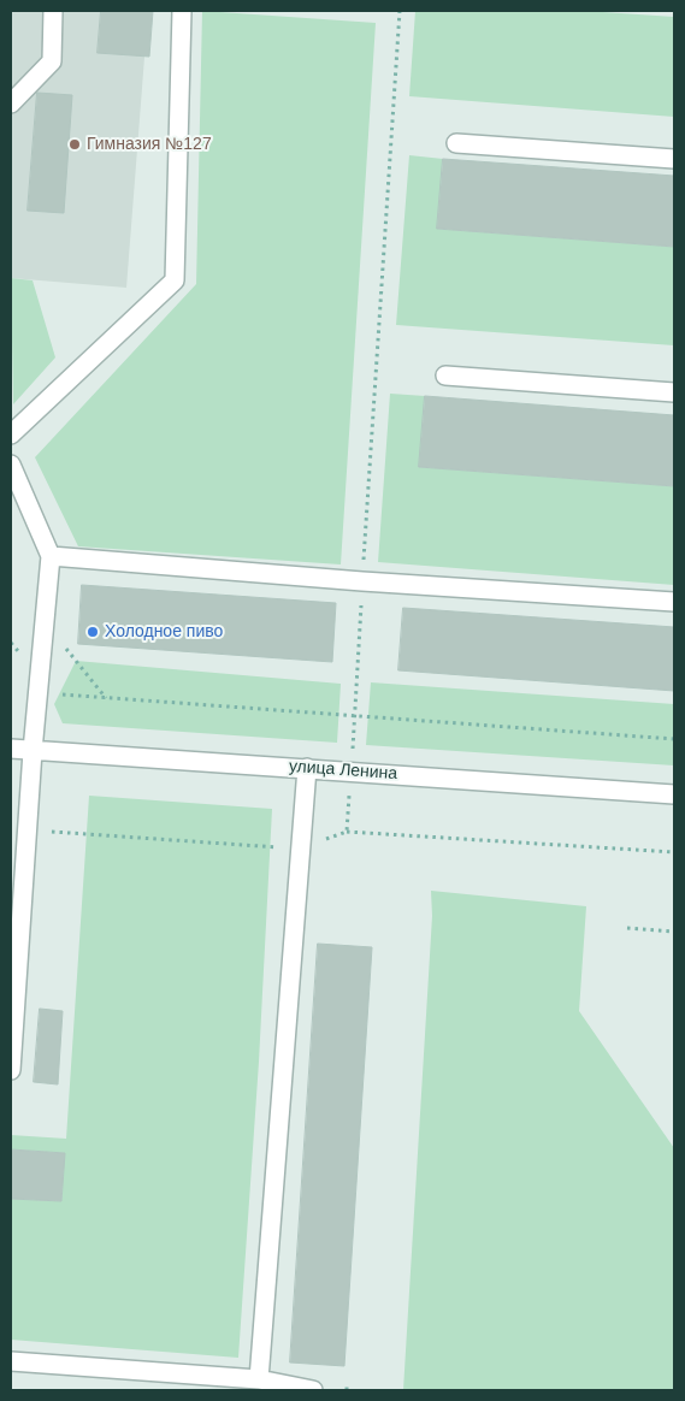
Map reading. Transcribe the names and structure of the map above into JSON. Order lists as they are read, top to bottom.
{
  "streets": {
    "street": ["улица Ленина"]
  },
  "places": ["Гимназия №127", "Холодное пиво"]
}
